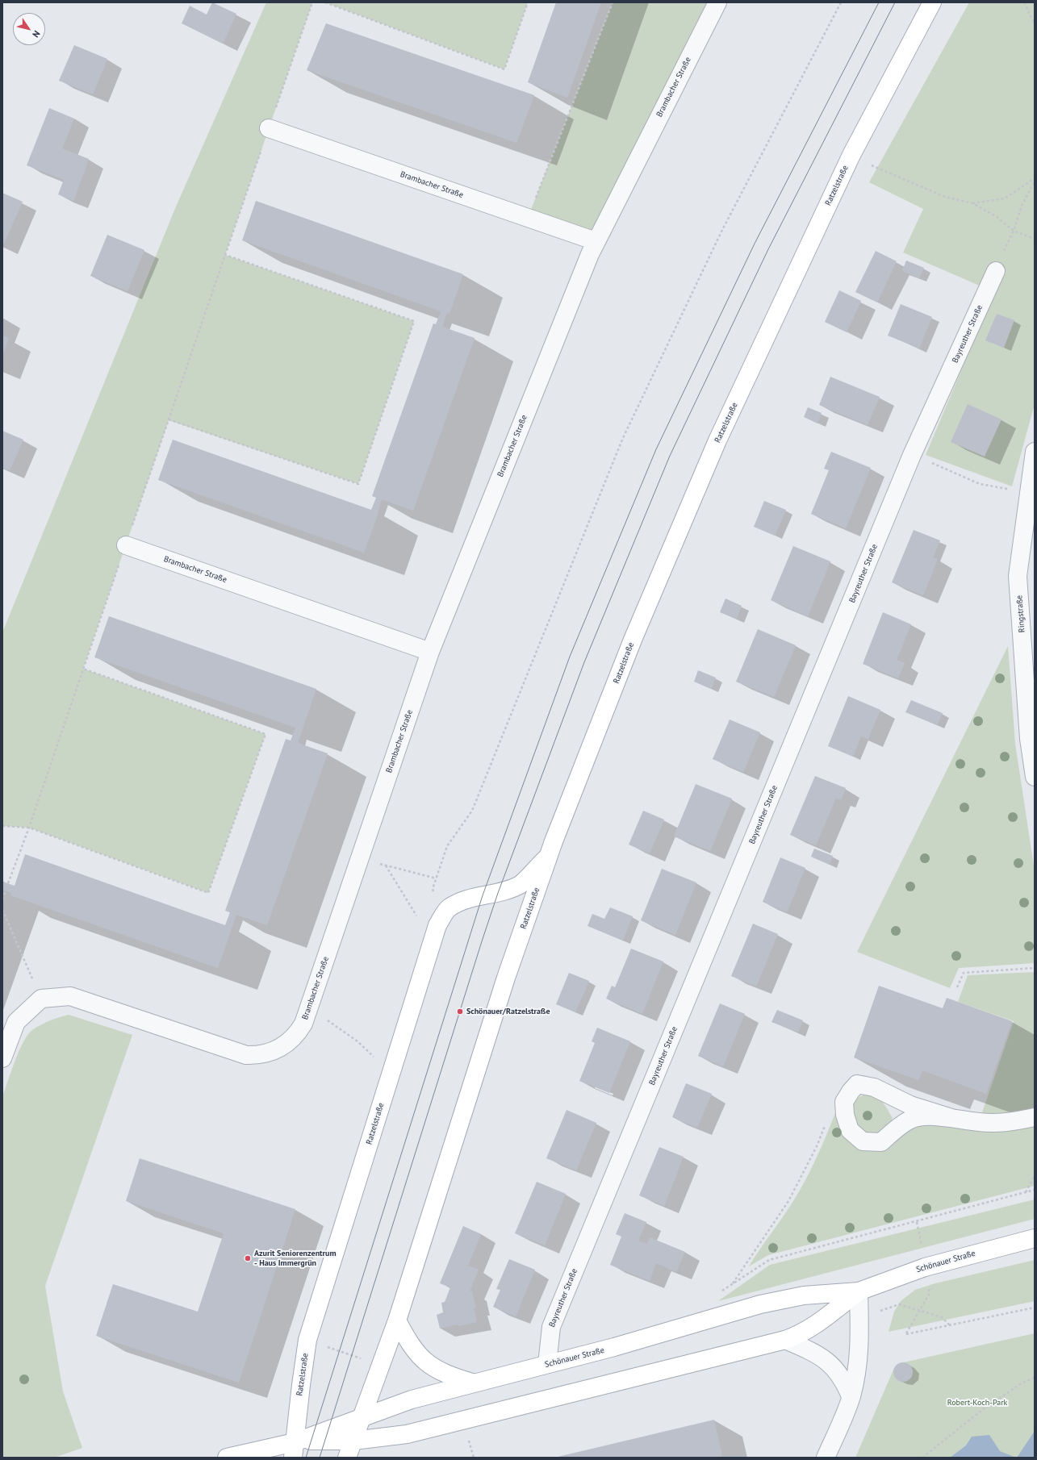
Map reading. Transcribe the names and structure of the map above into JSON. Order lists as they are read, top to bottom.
{
  "streets": {
    "main road": ["Ratzelstraße", "Schönauer Straße"],
    "street": ["Brambacher Straße", "Bayreuther Straße", "Ringstraße"]
  },
  "crossings": [
    ["Ratzelstraße", "Schönauer Straße"],
    ["Bayreuther Straße", "Schönauer Straße"]
  ],
  "parks": ["Robert-Koch-Park"],
  "places": ["Schönauer/Ratzelstraße", "Azurit Seniorenzentrum - Haus Immergrün"],
  "north": "bottom right"
}
